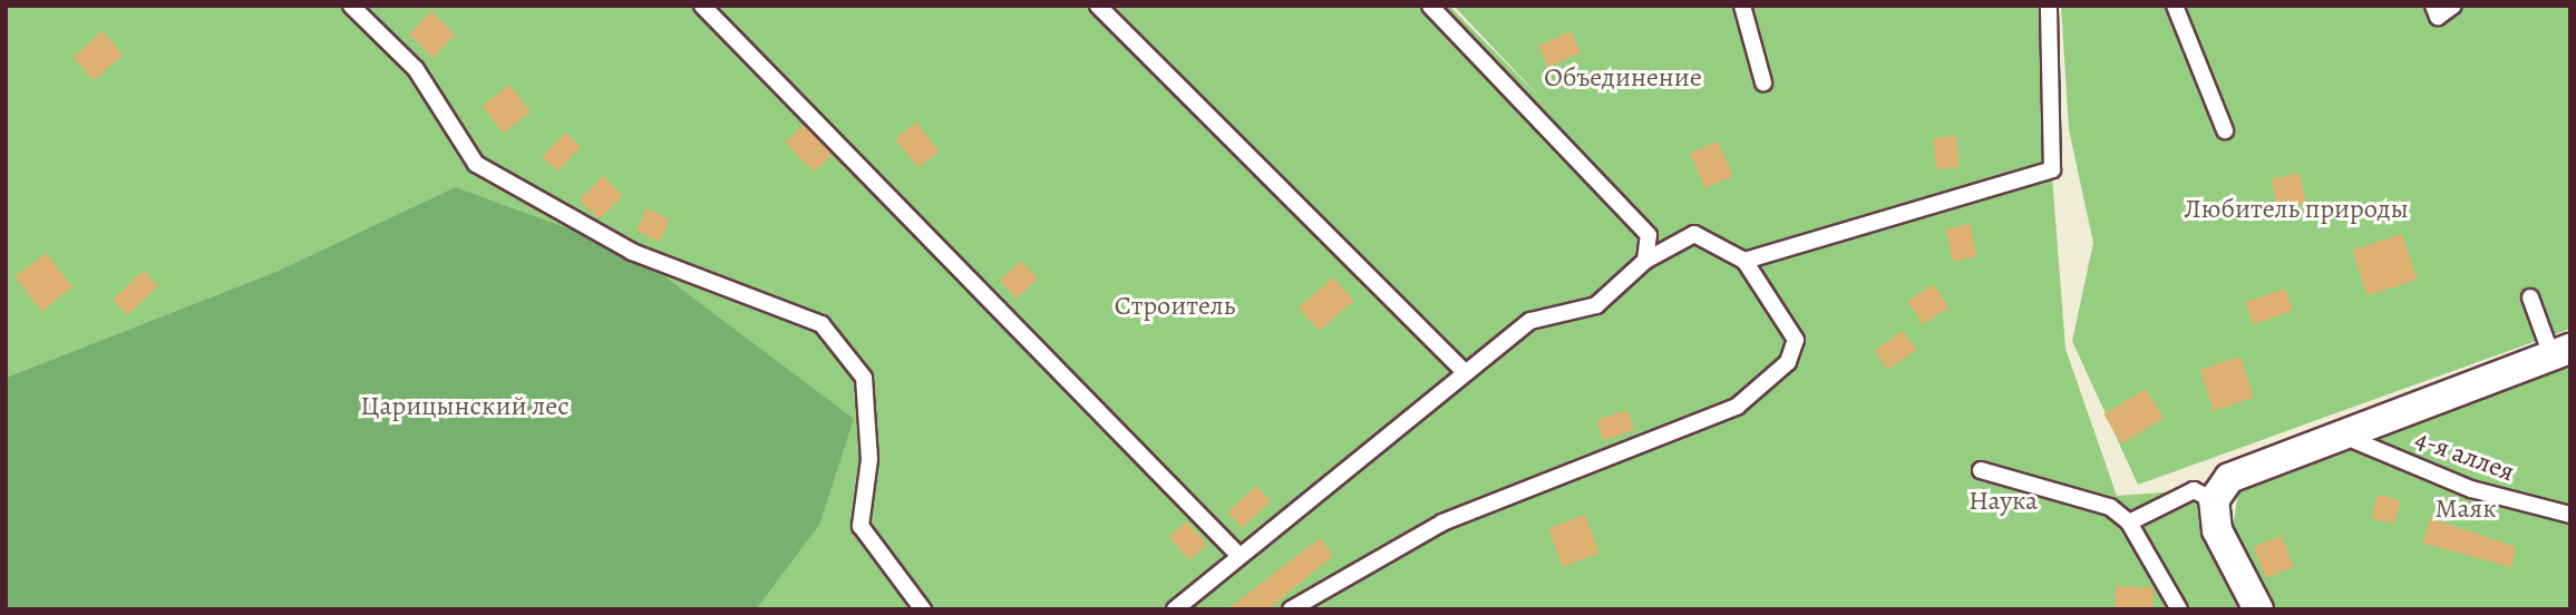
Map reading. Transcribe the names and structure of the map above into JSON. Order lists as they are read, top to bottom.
{
  "streets": {
    "lane": ["4-я аллея"]
  },
  "parks": [
    "Объединение",
    "Любитель природы",
    "Строитель",
    "Царицынский лес",
    "Наука",
    "Маяк"
  ]
}
